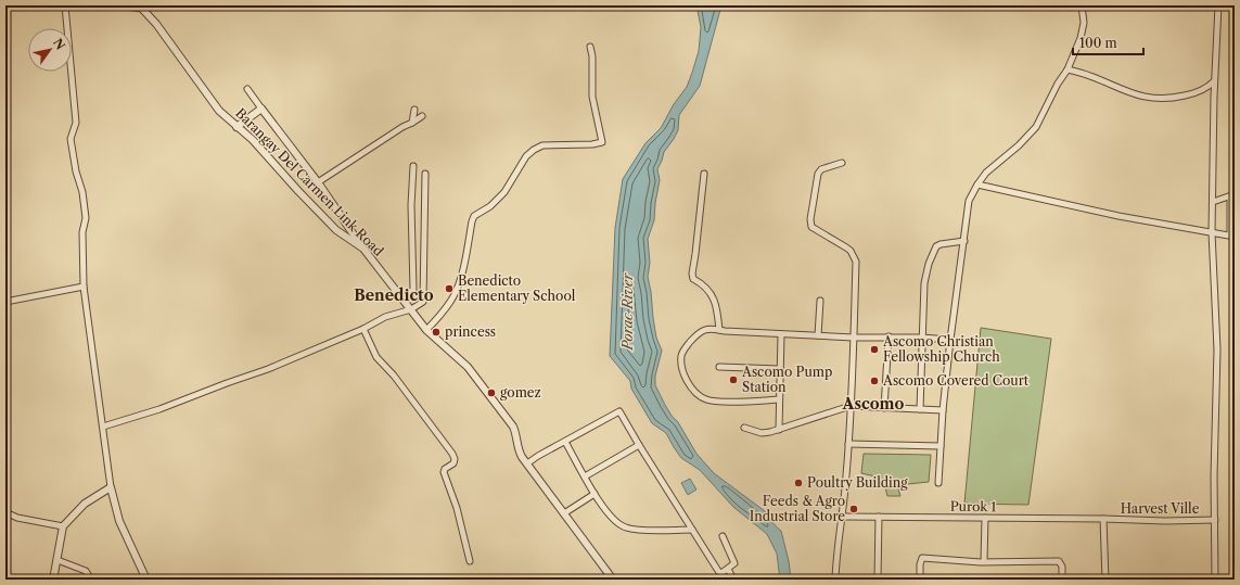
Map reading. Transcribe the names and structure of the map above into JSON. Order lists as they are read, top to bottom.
{
  "streets": {
    "street": ["Barangay Del Carmen Link Road", "Purok 1", "Harvest Ville"]
  },
  "crossings": [
    ["Purok 1", "Harvest Ville"]
  ],
  "districts": ["Benedicto", "Ascomo"],
  "water": ["Porac River"],
  "places": [
    "Benedicto Elementary School",
    "princess",
    "Ascomo Christian Fellowship Church",
    "Ascomo Pump Station",
    "Ascomo Covered Court",
    "gomez",
    "Poultry Building",
    "Feeds & Agro Industrial Store"
  ],
  "scale_bar": "100 m",
  "north": "top right"
}
